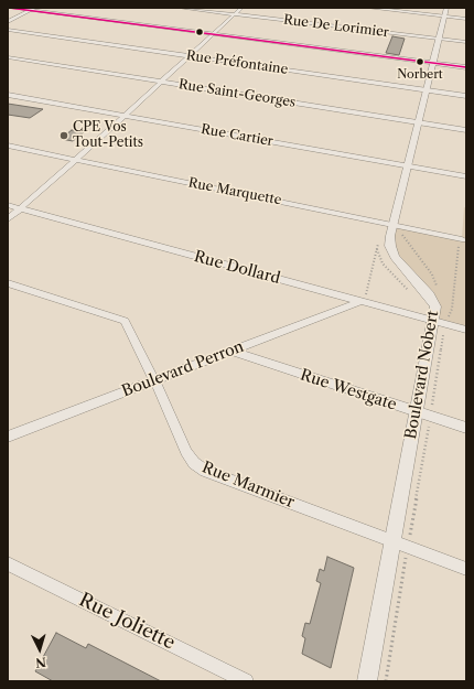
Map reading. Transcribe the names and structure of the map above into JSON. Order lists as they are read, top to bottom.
{
  "streets": {
    "street": [
      "Rue De Lorimier",
      "Rue Préfontaine",
      "Rue Saint-Georges",
      "Rue Cartier",
      "Rue Marquette",
      "Rue Dollard",
      "Boulevard Perron",
      "Boulevard Nobert",
      "Rue Westgate",
      "Rue Marmier",
      "Rue Joliette"
    ]
  },
  "crossings": [
    ["Rue De Lorimier", "Boulevard Nobert"],
    ["Rue Préfontaine", "Boulevard Nobert"],
    ["Rue Saint-Georges", "Boulevard Nobert"],
    ["Rue Cartier", "Boulevard Nobert"],
    ["Rue Marquette", "Boulevard Nobert"],
    ["Rue Dollard", "Boulevard Perron"],
    ["Rue Dollard", "Boulevard Nobert"],
    ["Boulevard Perron", "Rue Westgate"],
    ["Boulevard Perron", "Rue Marmier"],
    ["Boulevard Nobert", "Rue Westgate"],
    ["Boulevard Nobert", "Rue Marmier"]
  ],
  "places": ["Norbert", "CPE Vos Tout-Petits"],
  "north": "bottom"
}
